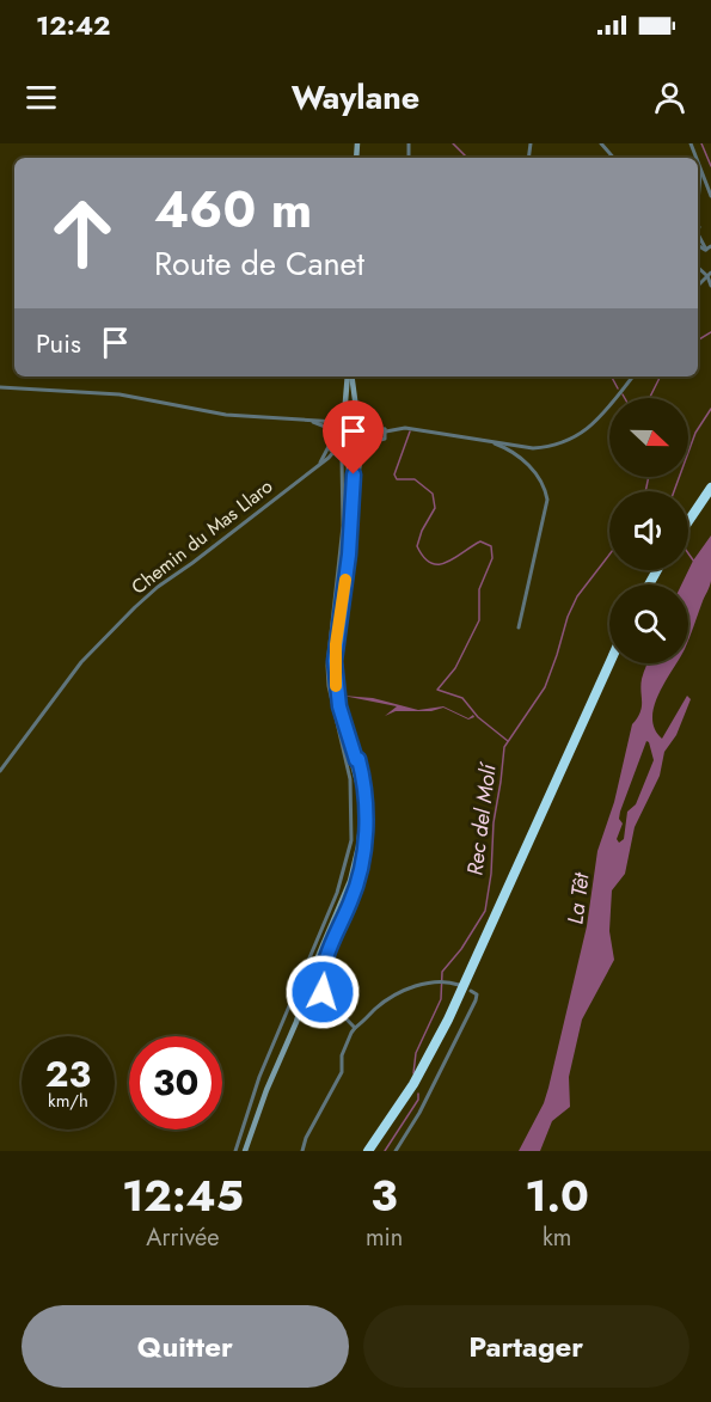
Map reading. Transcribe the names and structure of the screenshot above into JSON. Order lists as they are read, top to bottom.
{
  "streets": {
    "street": ["Chemin du Mas Llaro"]
  },
  "water": ["Rec del Molí", "La Têt"],
  "north": "right",
  "page": {
    "status": "12:42",
    "header": "Waylane",
    "turn": ["460 m", "Route de Canet"],
    "then": "Puis",
    "speed": "23 km/h",
    "limit": "30",
    "eta": [
      "12:45",
      "Arrivée",
      "3",
      "min",
      "1.0",
      "km"
    ],
    "buttons": ["Quitter", "Partager"]
  }
}
